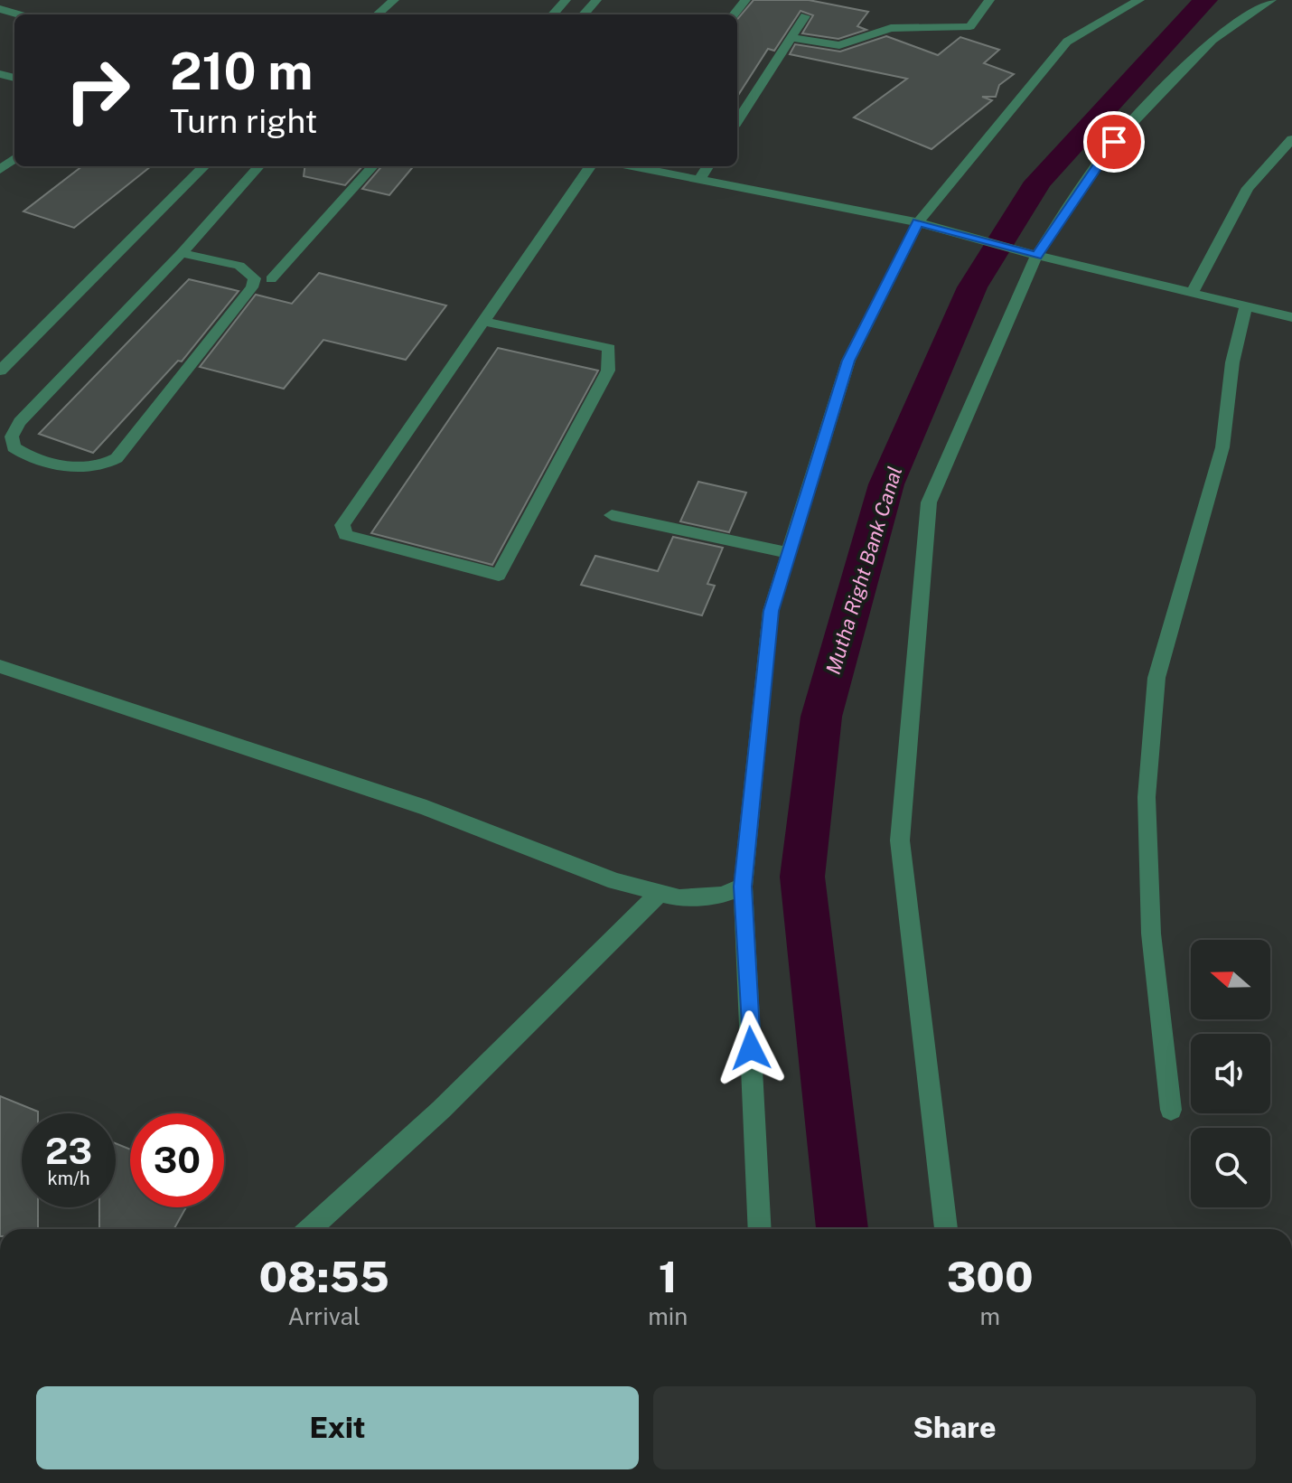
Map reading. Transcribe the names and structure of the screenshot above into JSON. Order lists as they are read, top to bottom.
{
  "water": ["Mutha Right Bank Canal"],
  "north": "left",
  "page": {
    "turn": ["210 m", "Turn right"],
    "speed": "23 km/h",
    "limit": "30",
    "eta": [
      "08:55",
      "Arrival",
      "1",
      "min",
      "300",
      "m"
    ],
    "buttons": ["Exit", "Share"]
  }
}
